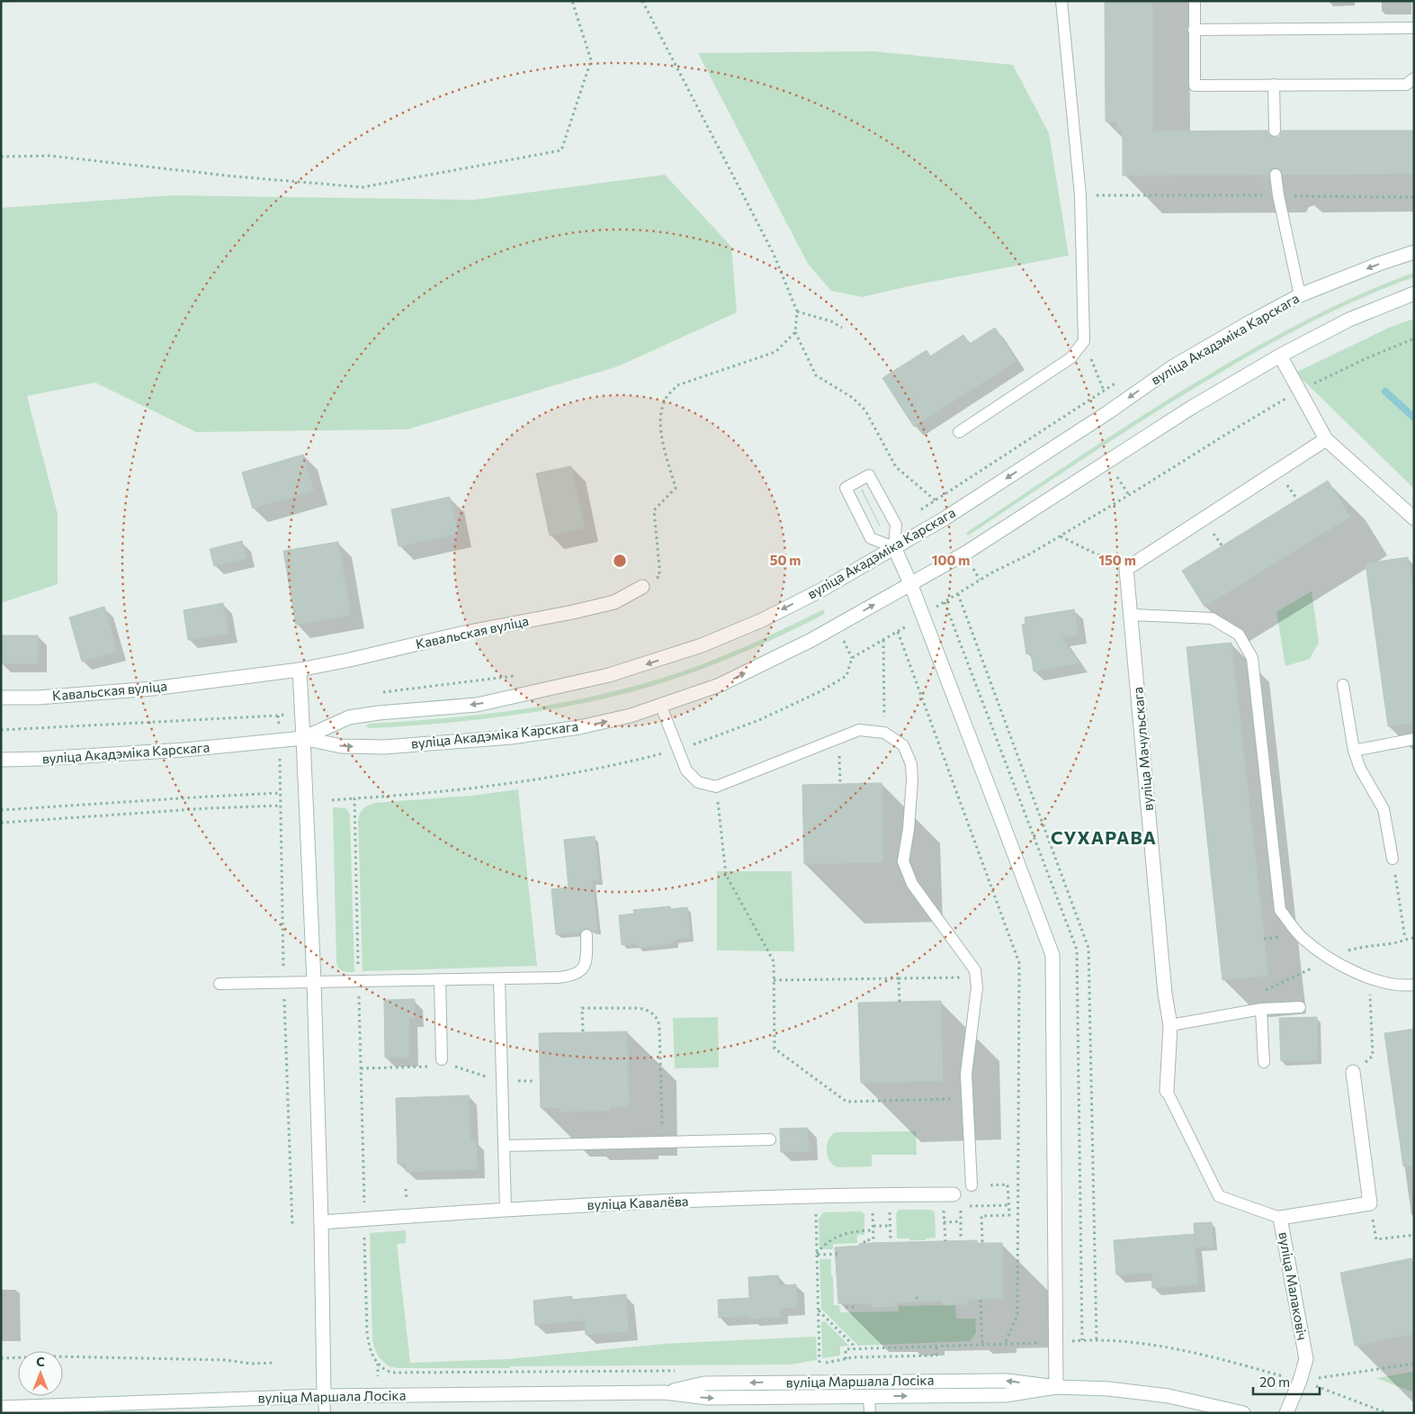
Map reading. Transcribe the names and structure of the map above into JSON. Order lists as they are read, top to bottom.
{
  "streets": {
    "main road": [
      "вуліца Акадэміка Карскага",
      "Кавальская вуліца",
      "вуліца Мачульскага",
      "вуліца Кавалёва",
      "вуліца Малаковіч",
      "вуліца Маршала Лосіка"
    ]
  },
  "districts": ["СУХАРАВА"],
  "scale_bar": "20 m",
  "north": "top",
  "rings": ["50 m", "100 m", "150 m"]
}
